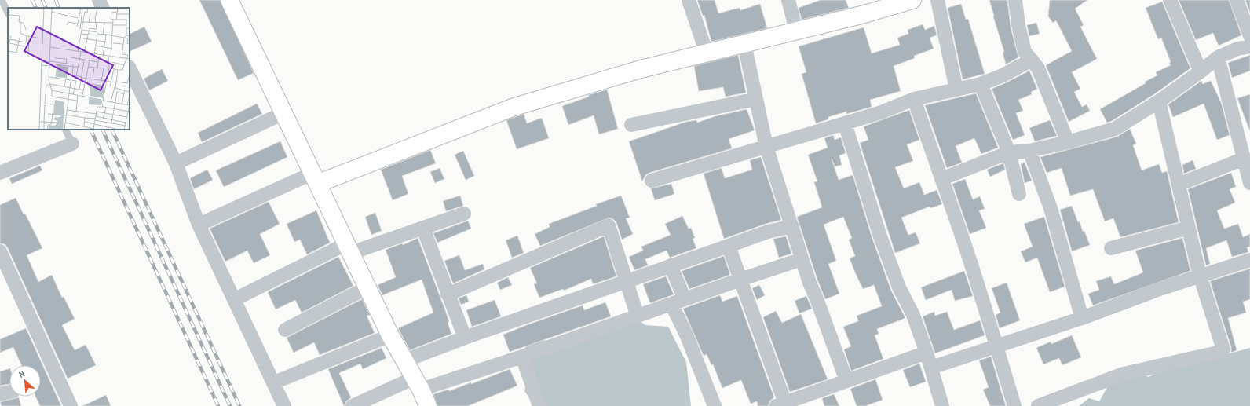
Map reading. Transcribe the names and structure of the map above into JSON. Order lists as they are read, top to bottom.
{
  "north": "top left"
}
